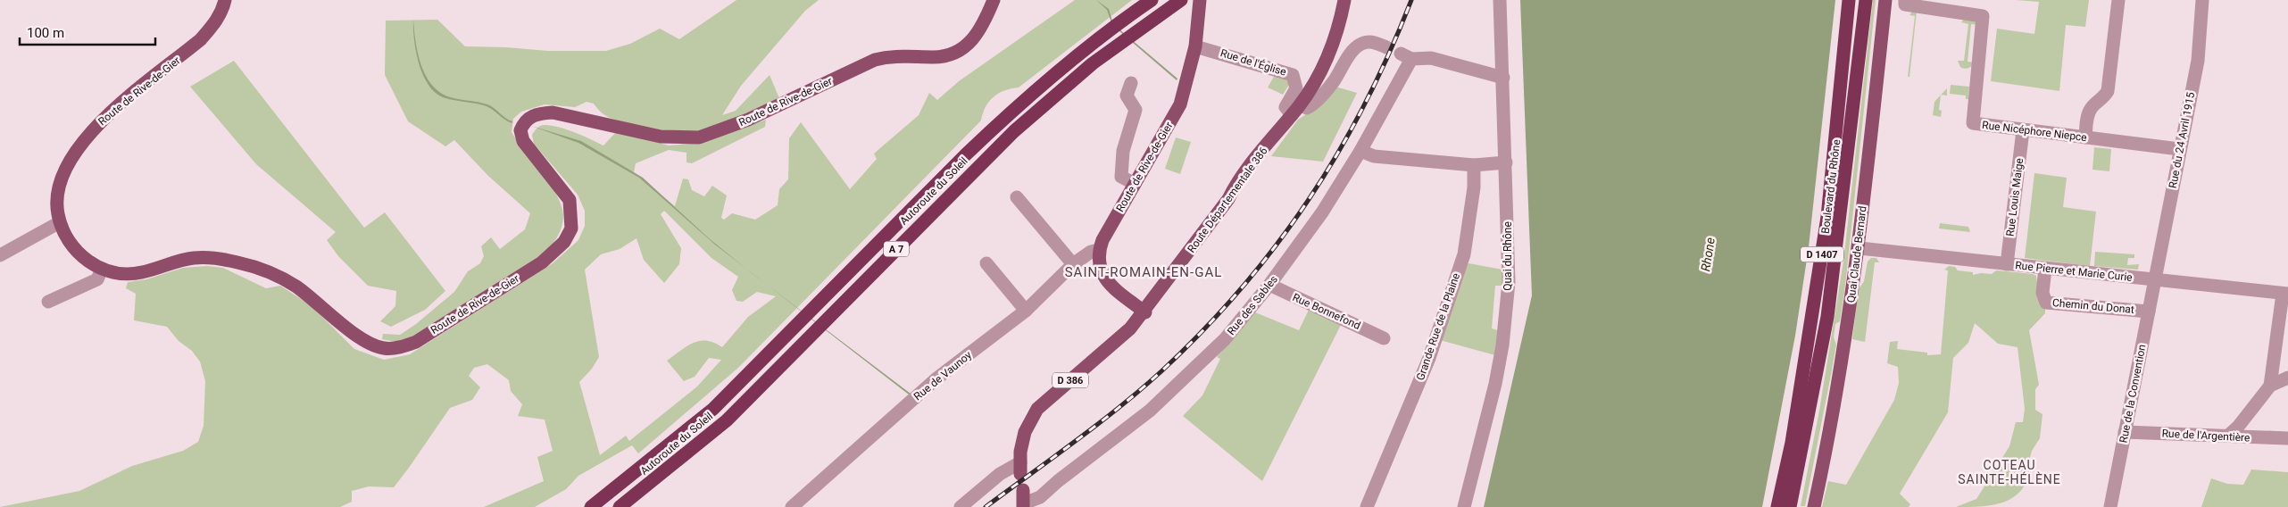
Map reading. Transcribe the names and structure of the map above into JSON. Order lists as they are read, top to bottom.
{
  "streets": {
    "highway": [
      "Boulevard du Rhône",
      "Autoroute du Soleil",
      "A 7",
      "D 1407"
    ],
    "main road": [
      "Route de Rive-de-Gier",
      "Route Départementale 386",
      "Quai Claude Bernard",
      "D 386"
    ],
    "street": [
      "Rue de l'Église",
      "Rue Nicéphore Niepce",
      "Rue du 24 Avril 1915",
      "Rue Louis Maige",
      "Quai du Rhône",
      "Rue Pierre et Marie Curie",
      "Rue des Sables",
      "Chemin du Donat",
      "Rue Bonnefond",
      "Grande Rue de la Plaine",
      "Rue de Vaunoy",
      "Rue de la Convention",
      "Rue de l'Argentière"
    ]
  },
  "crossings": [
    ["Rue de l'Église", "Route de Rive-de-Gier"],
    ["Rue de l'Église", "Route Départementale 386"],
    ["Route de Rive-de-Gier", "Rue de Vaunoy"],
    ["Rue Nicéphore Niepce", "Rue du 24 Avril 1915"],
    ["Rue Nicéphore Niepce", "Rue Louis Maige"],
    ["Rue du 24 Avril 1915", "Rue Pierre et Marie Curie"],
    ["Rue du 24 Avril 1915", "Rue de la Convention"],
    ["Rue Louis Maige", "Rue Pierre et Marie Curie"],
    ["Quai Claude Bernard", "Rue Pierre et Marie Curie"],
    ["Quai du Rhône", "Rue des Sables"],
    ["Rue Pierre et Marie Curie", "Chemin du Donat"],
    ["Rue Pierre et Marie Curie", "Rue de la Convention"],
    ["Rue des Sables", "Rue Bonnefond"],
    ["Chemin du Donat", "Rue de la Convention"],
    ["Rue de la Convention", "Rue de l'Argentière"]
  ],
  "districts": ["SAINT-ROMAIN-EN-GAL", "COTEAU SAINTE-HÉLÈNE"],
  "water": ["Rhone"],
  "scale_bar": "100 m"
}
